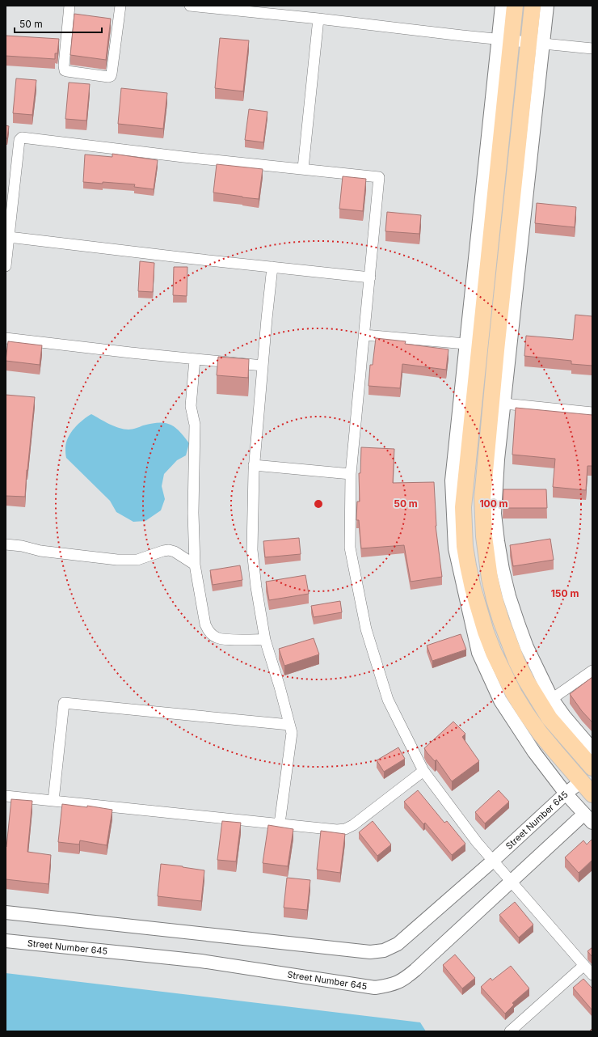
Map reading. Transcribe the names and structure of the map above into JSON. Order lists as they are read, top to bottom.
{
  "streets": {
    "street": ["Street Number 645"]
  },
  "scale_bar": "50 m",
  "rings": ["50 m", "100 m", "150 m"]
}
